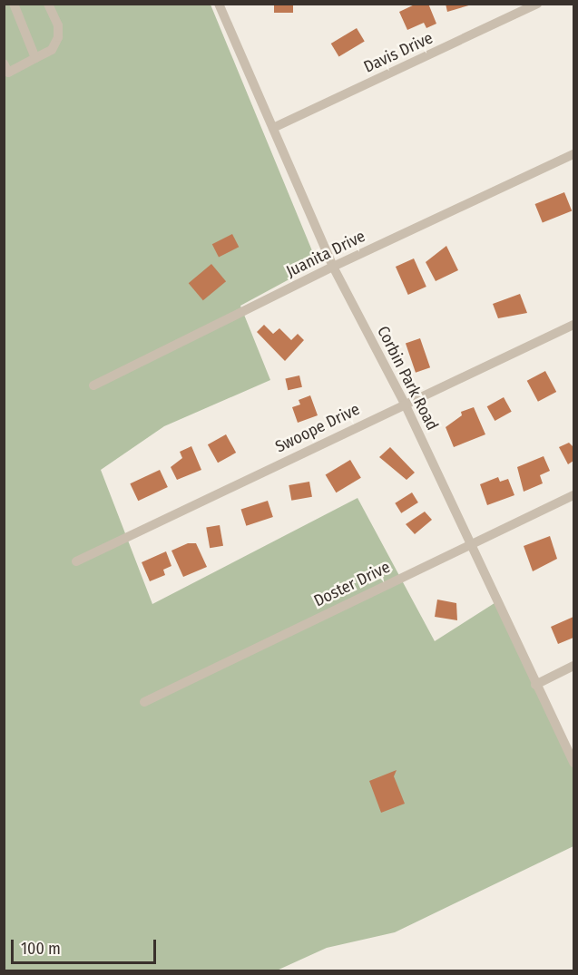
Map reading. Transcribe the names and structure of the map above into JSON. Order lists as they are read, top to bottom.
{
  "streets": {
    "street": [
      "Davis Drive",
      "Juanita Drive",
      "Corbin Park Road",
      "Swoope Drive",
      "Doster Drive"
    ]
  },
  "crossings": [
    ["Davis Drive", "Corbin Park Road"],
    ["Juanita Drive", "Corbin Park Road"],
    ["Corbin Park Road", "Swoope Drive"],
    ["Corbin Park Road", "Doster Drive"]
  ],
  "scale_bar": "100 m"
}
